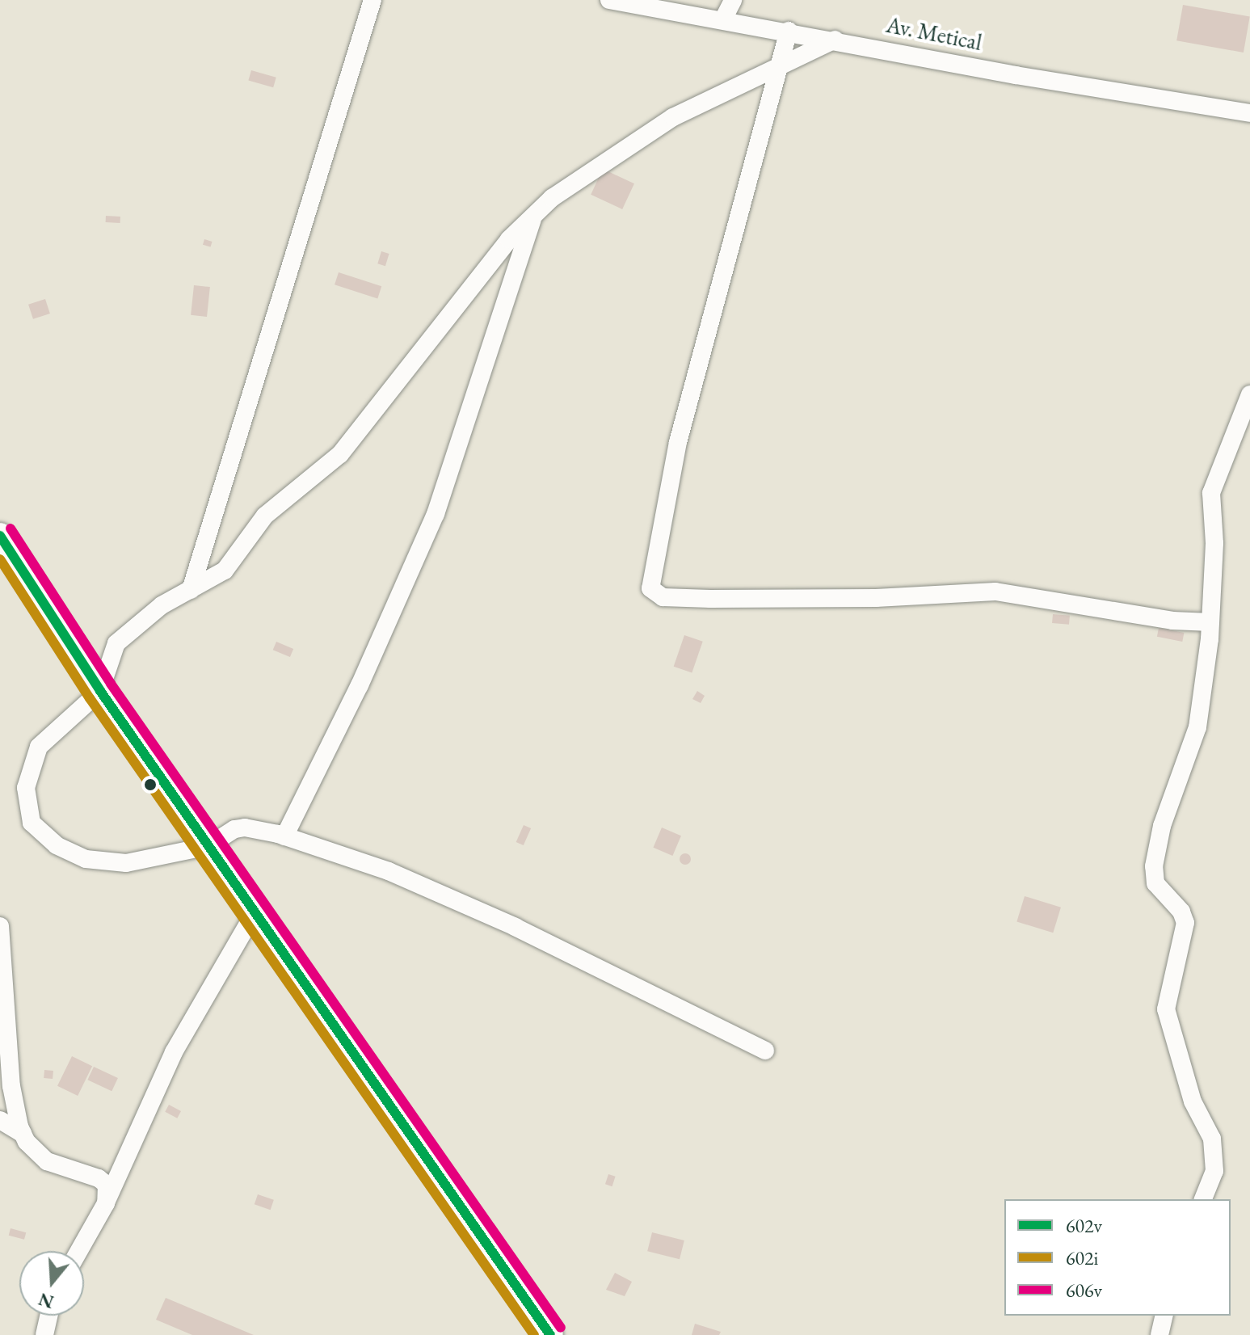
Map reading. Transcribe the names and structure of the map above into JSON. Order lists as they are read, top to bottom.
{
  "streets": {
    "street": ["Av. Metical"]
  },
  "lines": ["transit line 606v", "transit line 602v", "transit line 602i"],
  "legend": ["602v", "602i", "606v"],
  "north": "bottom"
}
